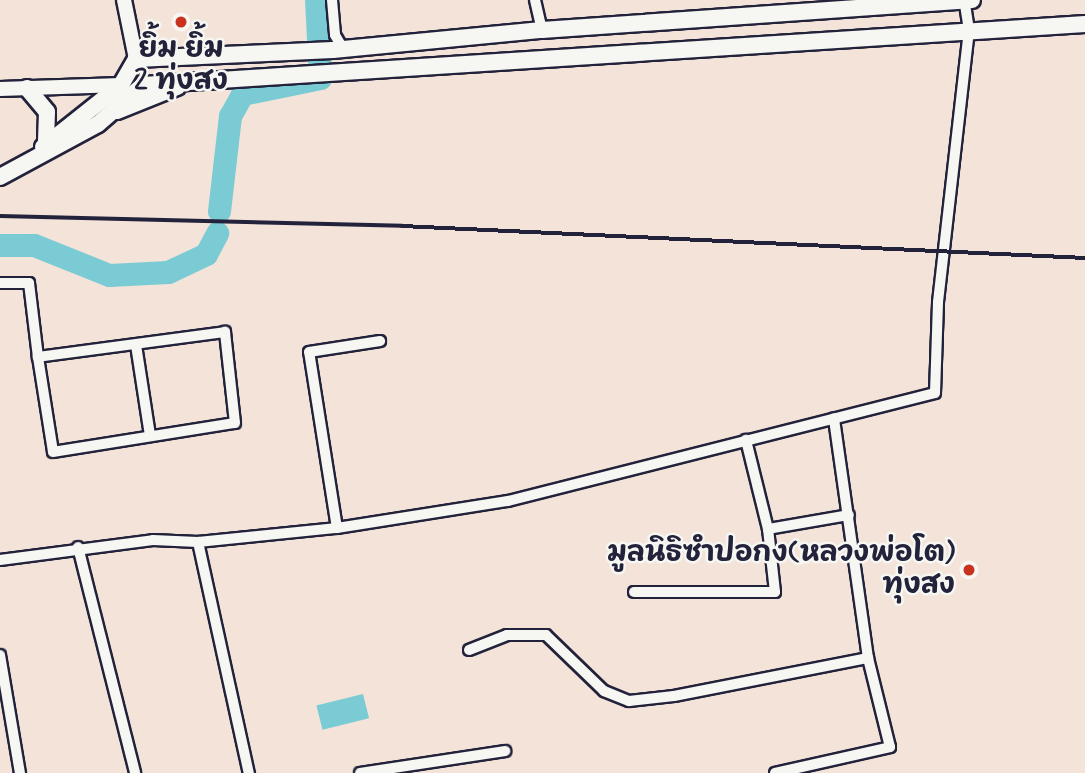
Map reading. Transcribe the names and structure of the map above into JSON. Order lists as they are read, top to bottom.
{
  "places": ["ยิ้ม ยิ้ม 2 ทุ่งสง", "มูลนิธิซำปอกง(หลวงพ่อโต) ทุ่งสง"]
}
